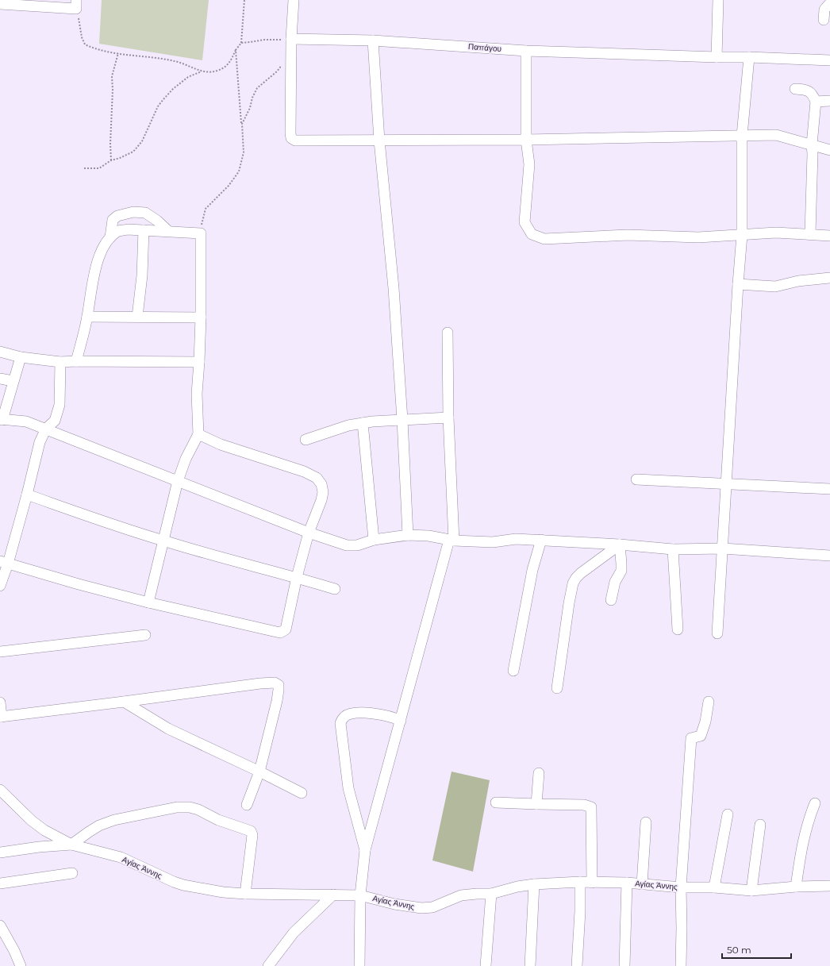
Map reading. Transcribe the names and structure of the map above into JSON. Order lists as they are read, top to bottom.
{
  "streets": {
    "street": ["Παπάγου", "Αγίας Άννης"]
  },
  "scale_bar": "50 m"
}
